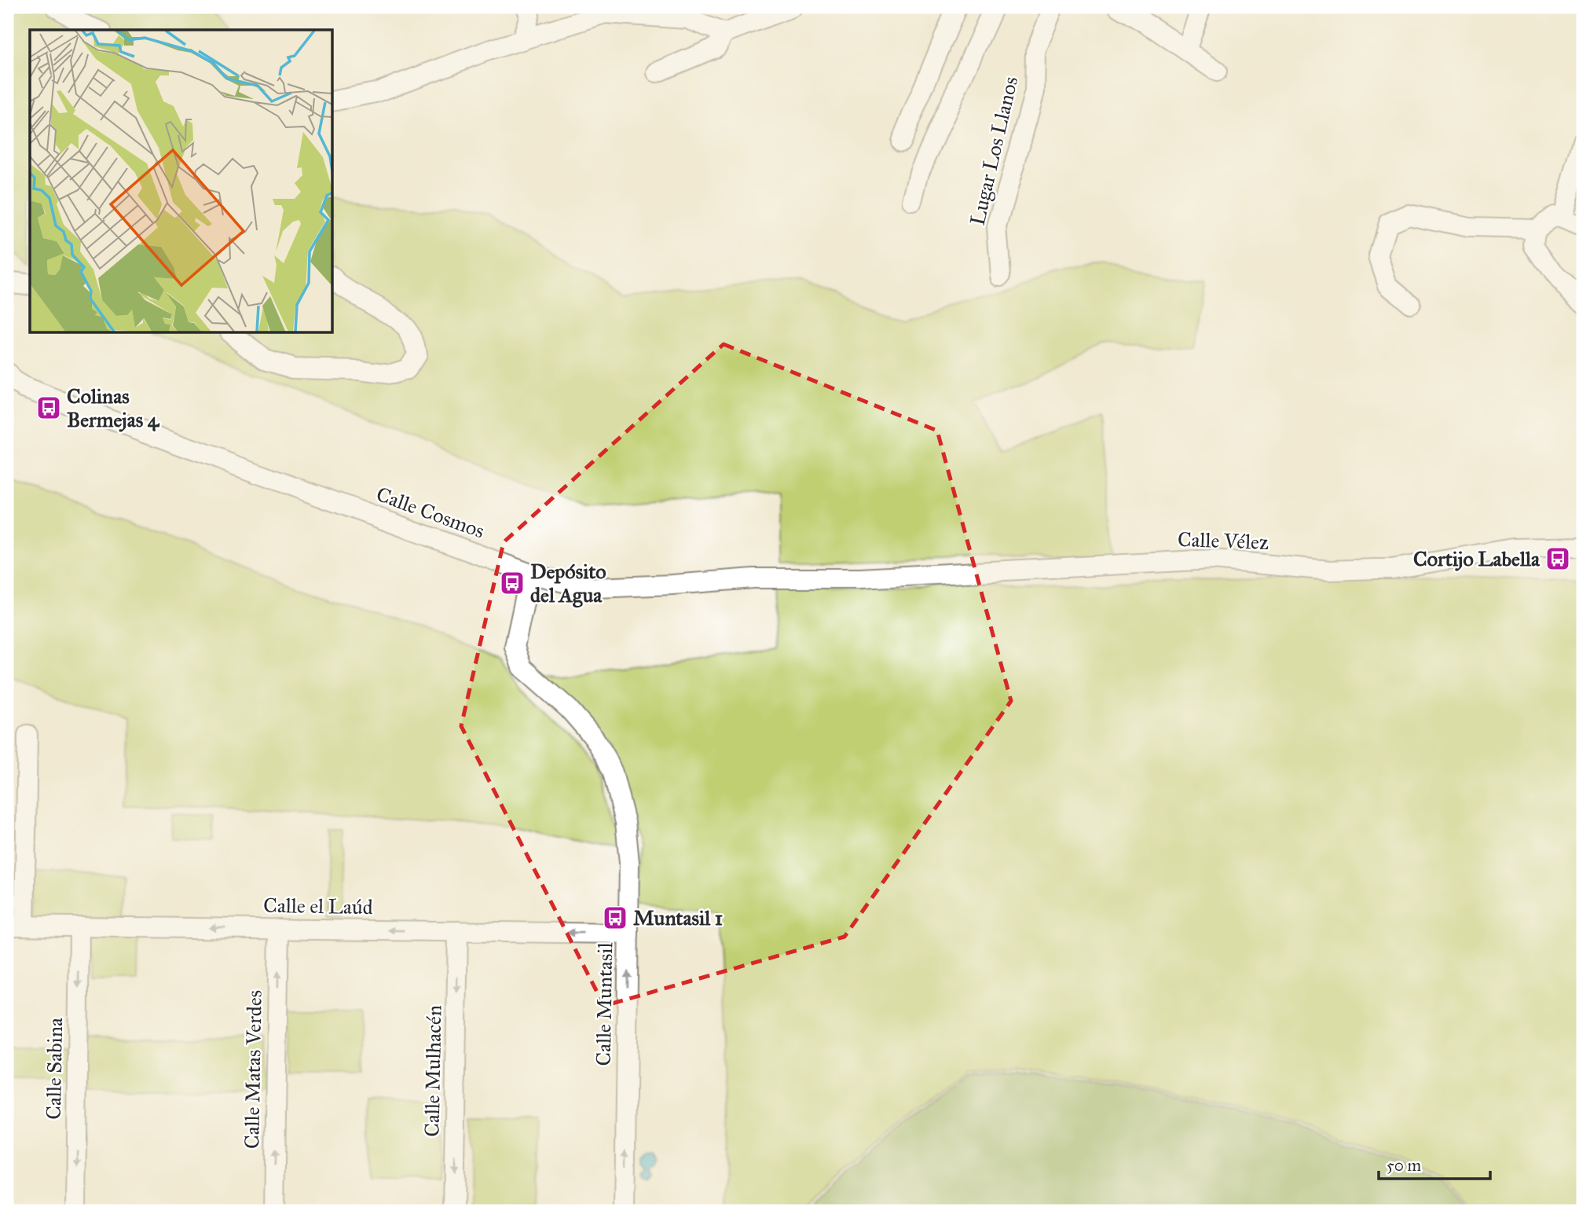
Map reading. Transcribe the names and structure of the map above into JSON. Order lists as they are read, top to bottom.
{
  "streets": {
    "street": [
      "Lugar Los Llanos",
      "Calle Cosmos",
      "Calle Vélez",
      "Calle el Laúd",
      "Calle Muntasil",
      "Calle Sabina",
      "Calle Matas Verdes",
      "Calle Mulhacén"
    ]
  },
  "crossings": [
    ["Calle Cosmos", "Calle Vélez"],
    ["Calle Cosmos", "Calle Muntasil"],
    ["Calle el Laúd", "Calle Muntasil"],
    ["Calle el Laúd", "Calle Sabina"],
    ["Calle el Laúd", "Calle Matas Verdes"],
    ["Calle el Laúd", "Calle Mulhacén"]
  ],
  "one_way": [
    "Calle el Laúd",
    "Calle Muntasil",
    "Calle Sabina",
    "Calle Matas Verdes",
    "Calle Mulhacén"
  ],
  "places": {
    "bus stop": [
      "Colinas Bermejas 4",
      "Cortijo Labella",
      "Depósito del Agua",
      "Muntasil 1"
    ]
  },
  "scale_bar": "50 m"
}
